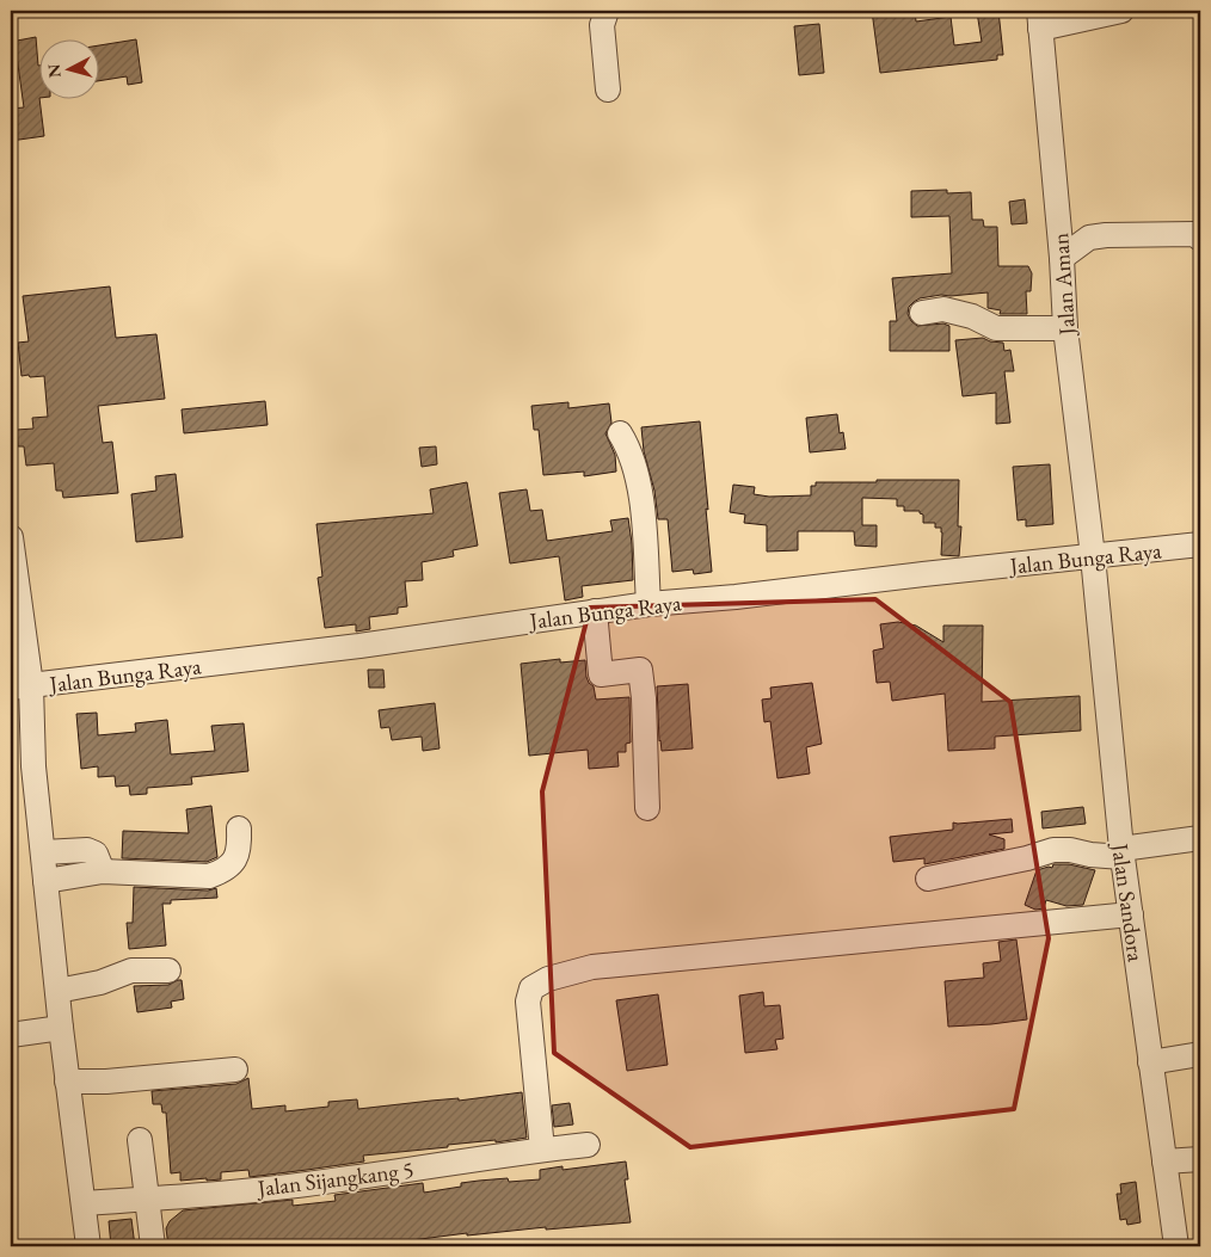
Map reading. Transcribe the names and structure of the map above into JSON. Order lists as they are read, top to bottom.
{
  "streets": {
    "street": [
      "Jalan Aman",
      "Jalan Bunga Raya",
      "Jalan Sandora",
      "Jalan Sijangkang 5"
    ]
  },
  "crossings": [
    ["Jalan Aman", "Jalan Bunga Raya"],
    ["Jalan Aman", "Jalan Sandora"],
    ["Jalan Bunga Raya", "Jalan Sandora"]
  ],
  "north": "left"
}
